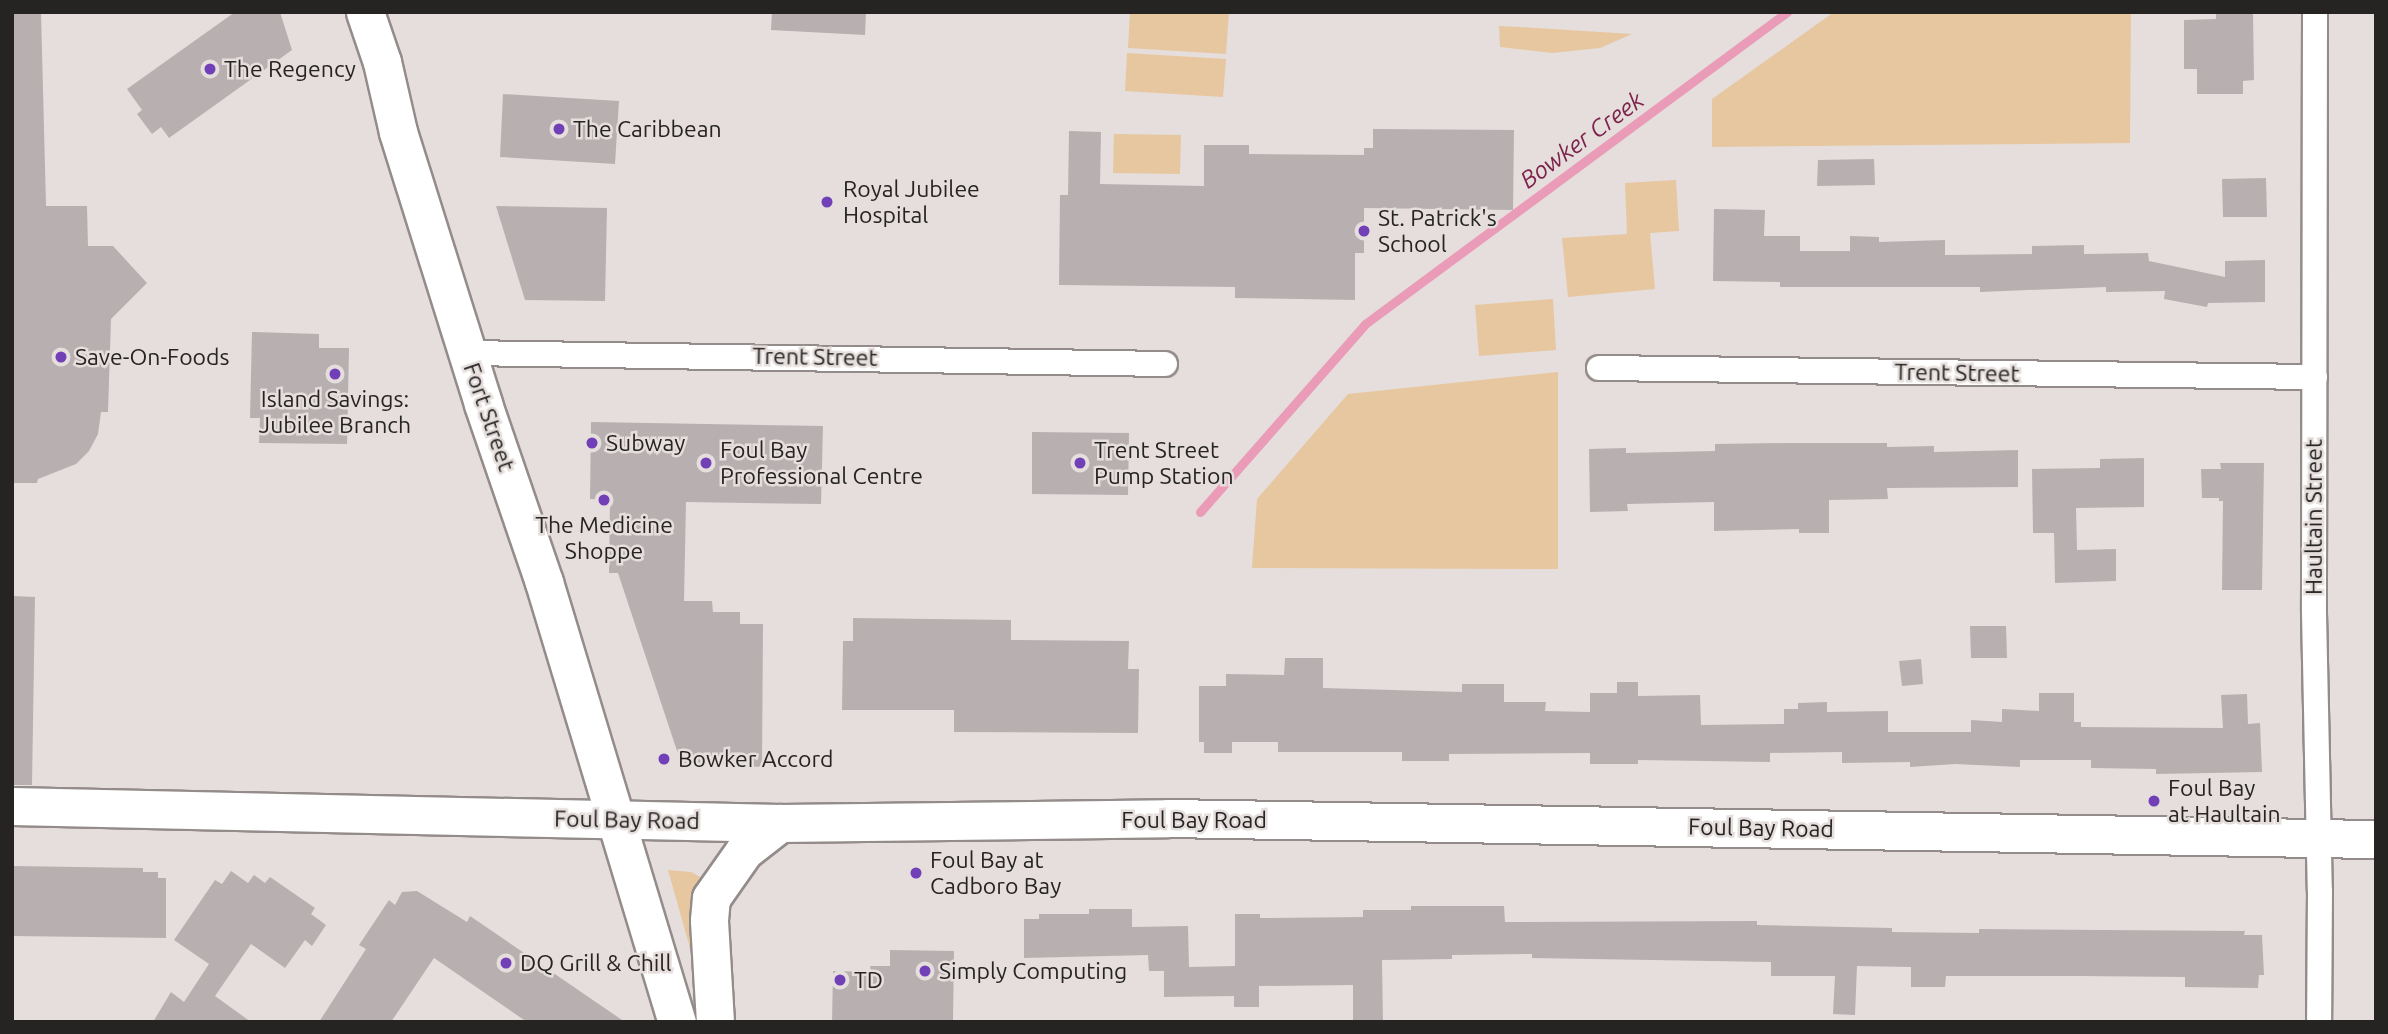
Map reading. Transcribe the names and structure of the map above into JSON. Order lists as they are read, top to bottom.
{
  "streets": {
    "main road": ["Fort Street", "Foul Bay Road"],
    "street": ["Trent Street", "Haultain Street"]
  },
  "crossings": [
    ["Trent Street", "Fort Street"],
    ["Trent Street", "Haultain Street"],
    ["Fort Street", "Foul Bay Road"],
    ["Haultain Street", "Foul Bay Road"]
  ],
  "water": ["Bowker Creek"],
  "places": [
    "The Regency",
    "The Caribbean",
    "Royal Jubilee Hospital",
    "St. Patrick's School",
    "Save-On-Foods",
    "Island Savings: Jubilee Branch",
    "Subway",
    "Foul Bay Professional Centre",
    "Trent Street Pump Station",
    "The Medicine Shoppe",
    "Bowker Accord",
    "Foul Bay at Haultain",
    "Foul Bay at Cadboro Bay",
    "DQ Grill & Chill",
    "Simply Computing",
    "TD"
  ]
}
